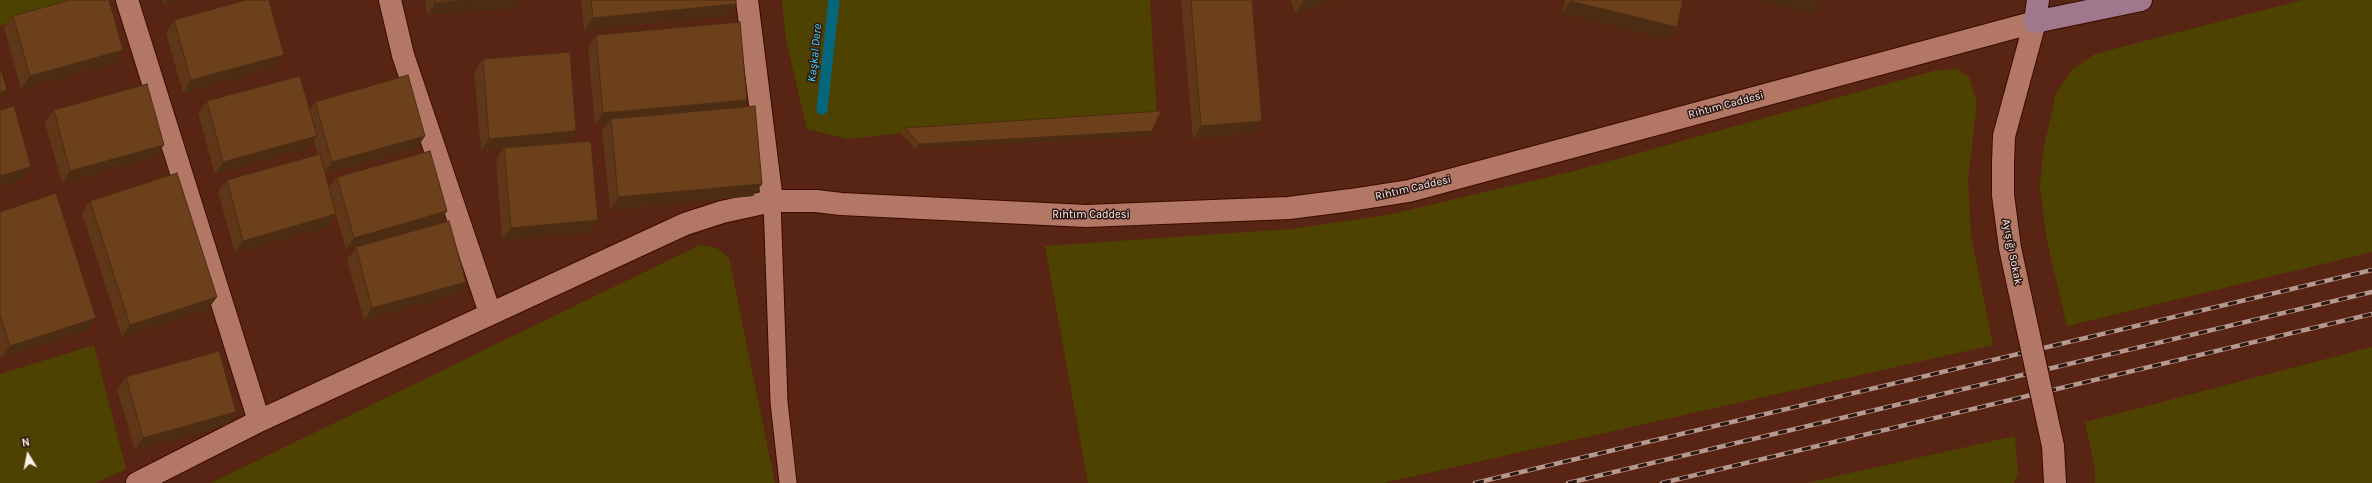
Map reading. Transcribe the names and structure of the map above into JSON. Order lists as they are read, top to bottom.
{
  "streets": {
    "main road": ["Rıhtım Caddesi"],
    "street": ["Ayışığı Sokak"]
  },
  "crossings": [
    ["Rıhtım Caddesi", "Ayışığı Sokak"]
  ],
  "water": ["Kaşkal Dere"],
  "north": "top"
}
